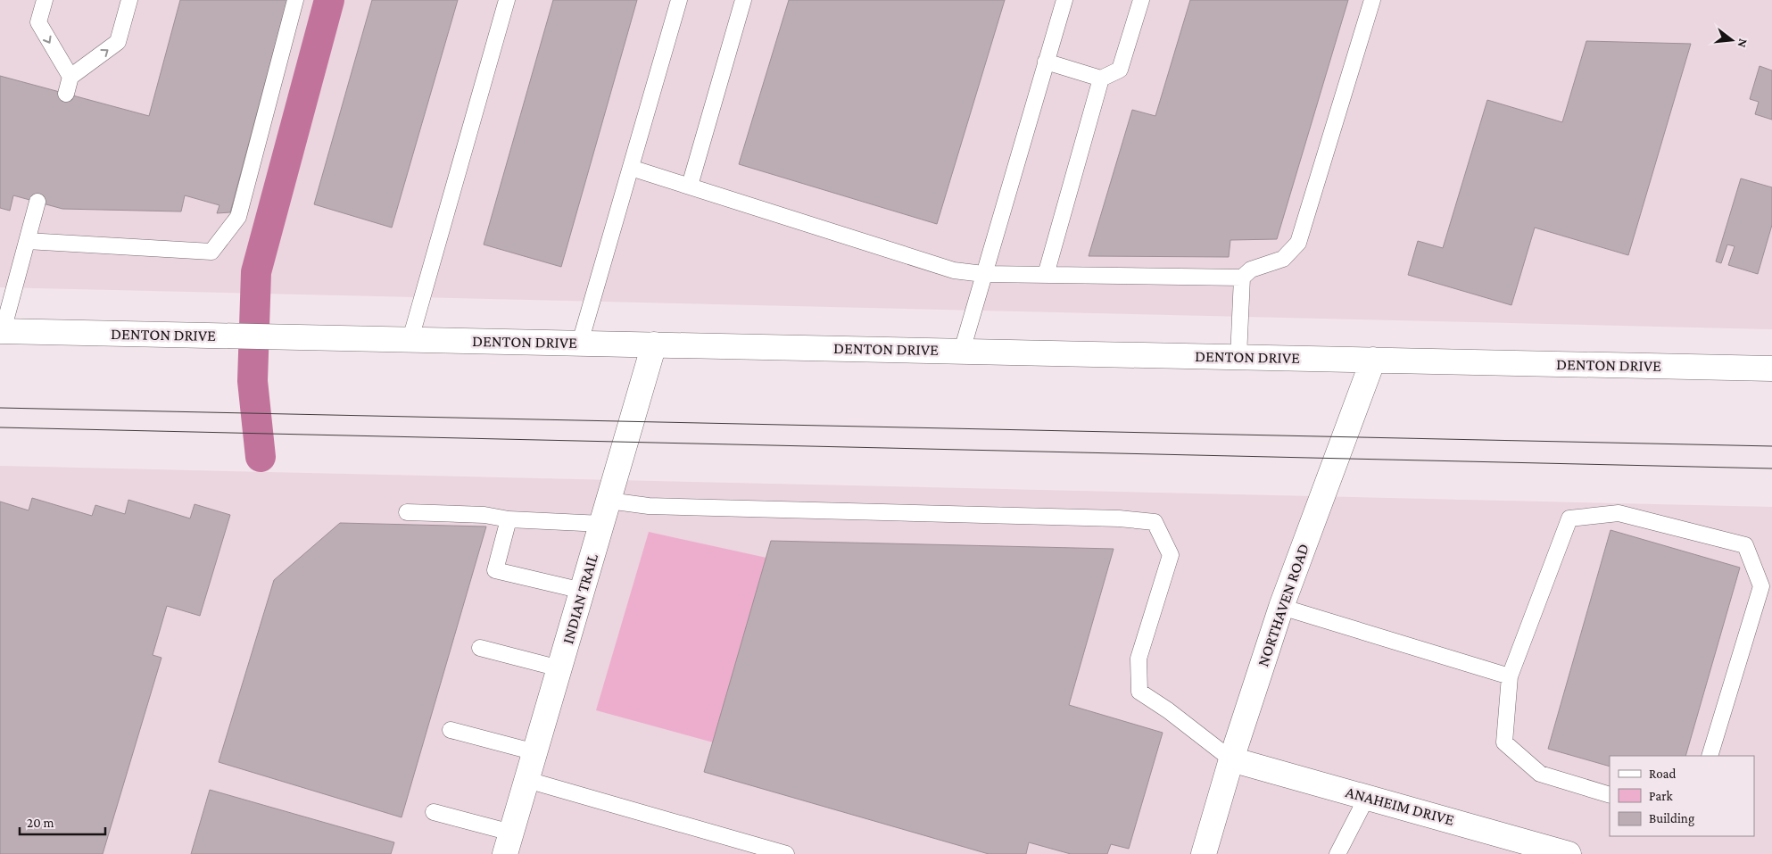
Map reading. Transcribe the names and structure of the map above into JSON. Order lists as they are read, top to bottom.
{
  "streets": {
    "street": [
      "DENTON DRIVE",
      "INDIAN TRAIL",
      "NORTHAVEN ROAD",
      "ANAHEIM DRIVE"
    ]
  },
  "crossings": [
    ["DENTON DRIVE", "INDIAN TRAIL"],
    ["DENTON DRIVE", "NORTHAVEN ROAD"],
    ["NORTHAVEN ROAD", "ANAHEIM DRIVE"]
  ],
  "legend": ["Road", "Park", "Building"],
  "scale_bar": "20 m",
  "north": "right"
}
